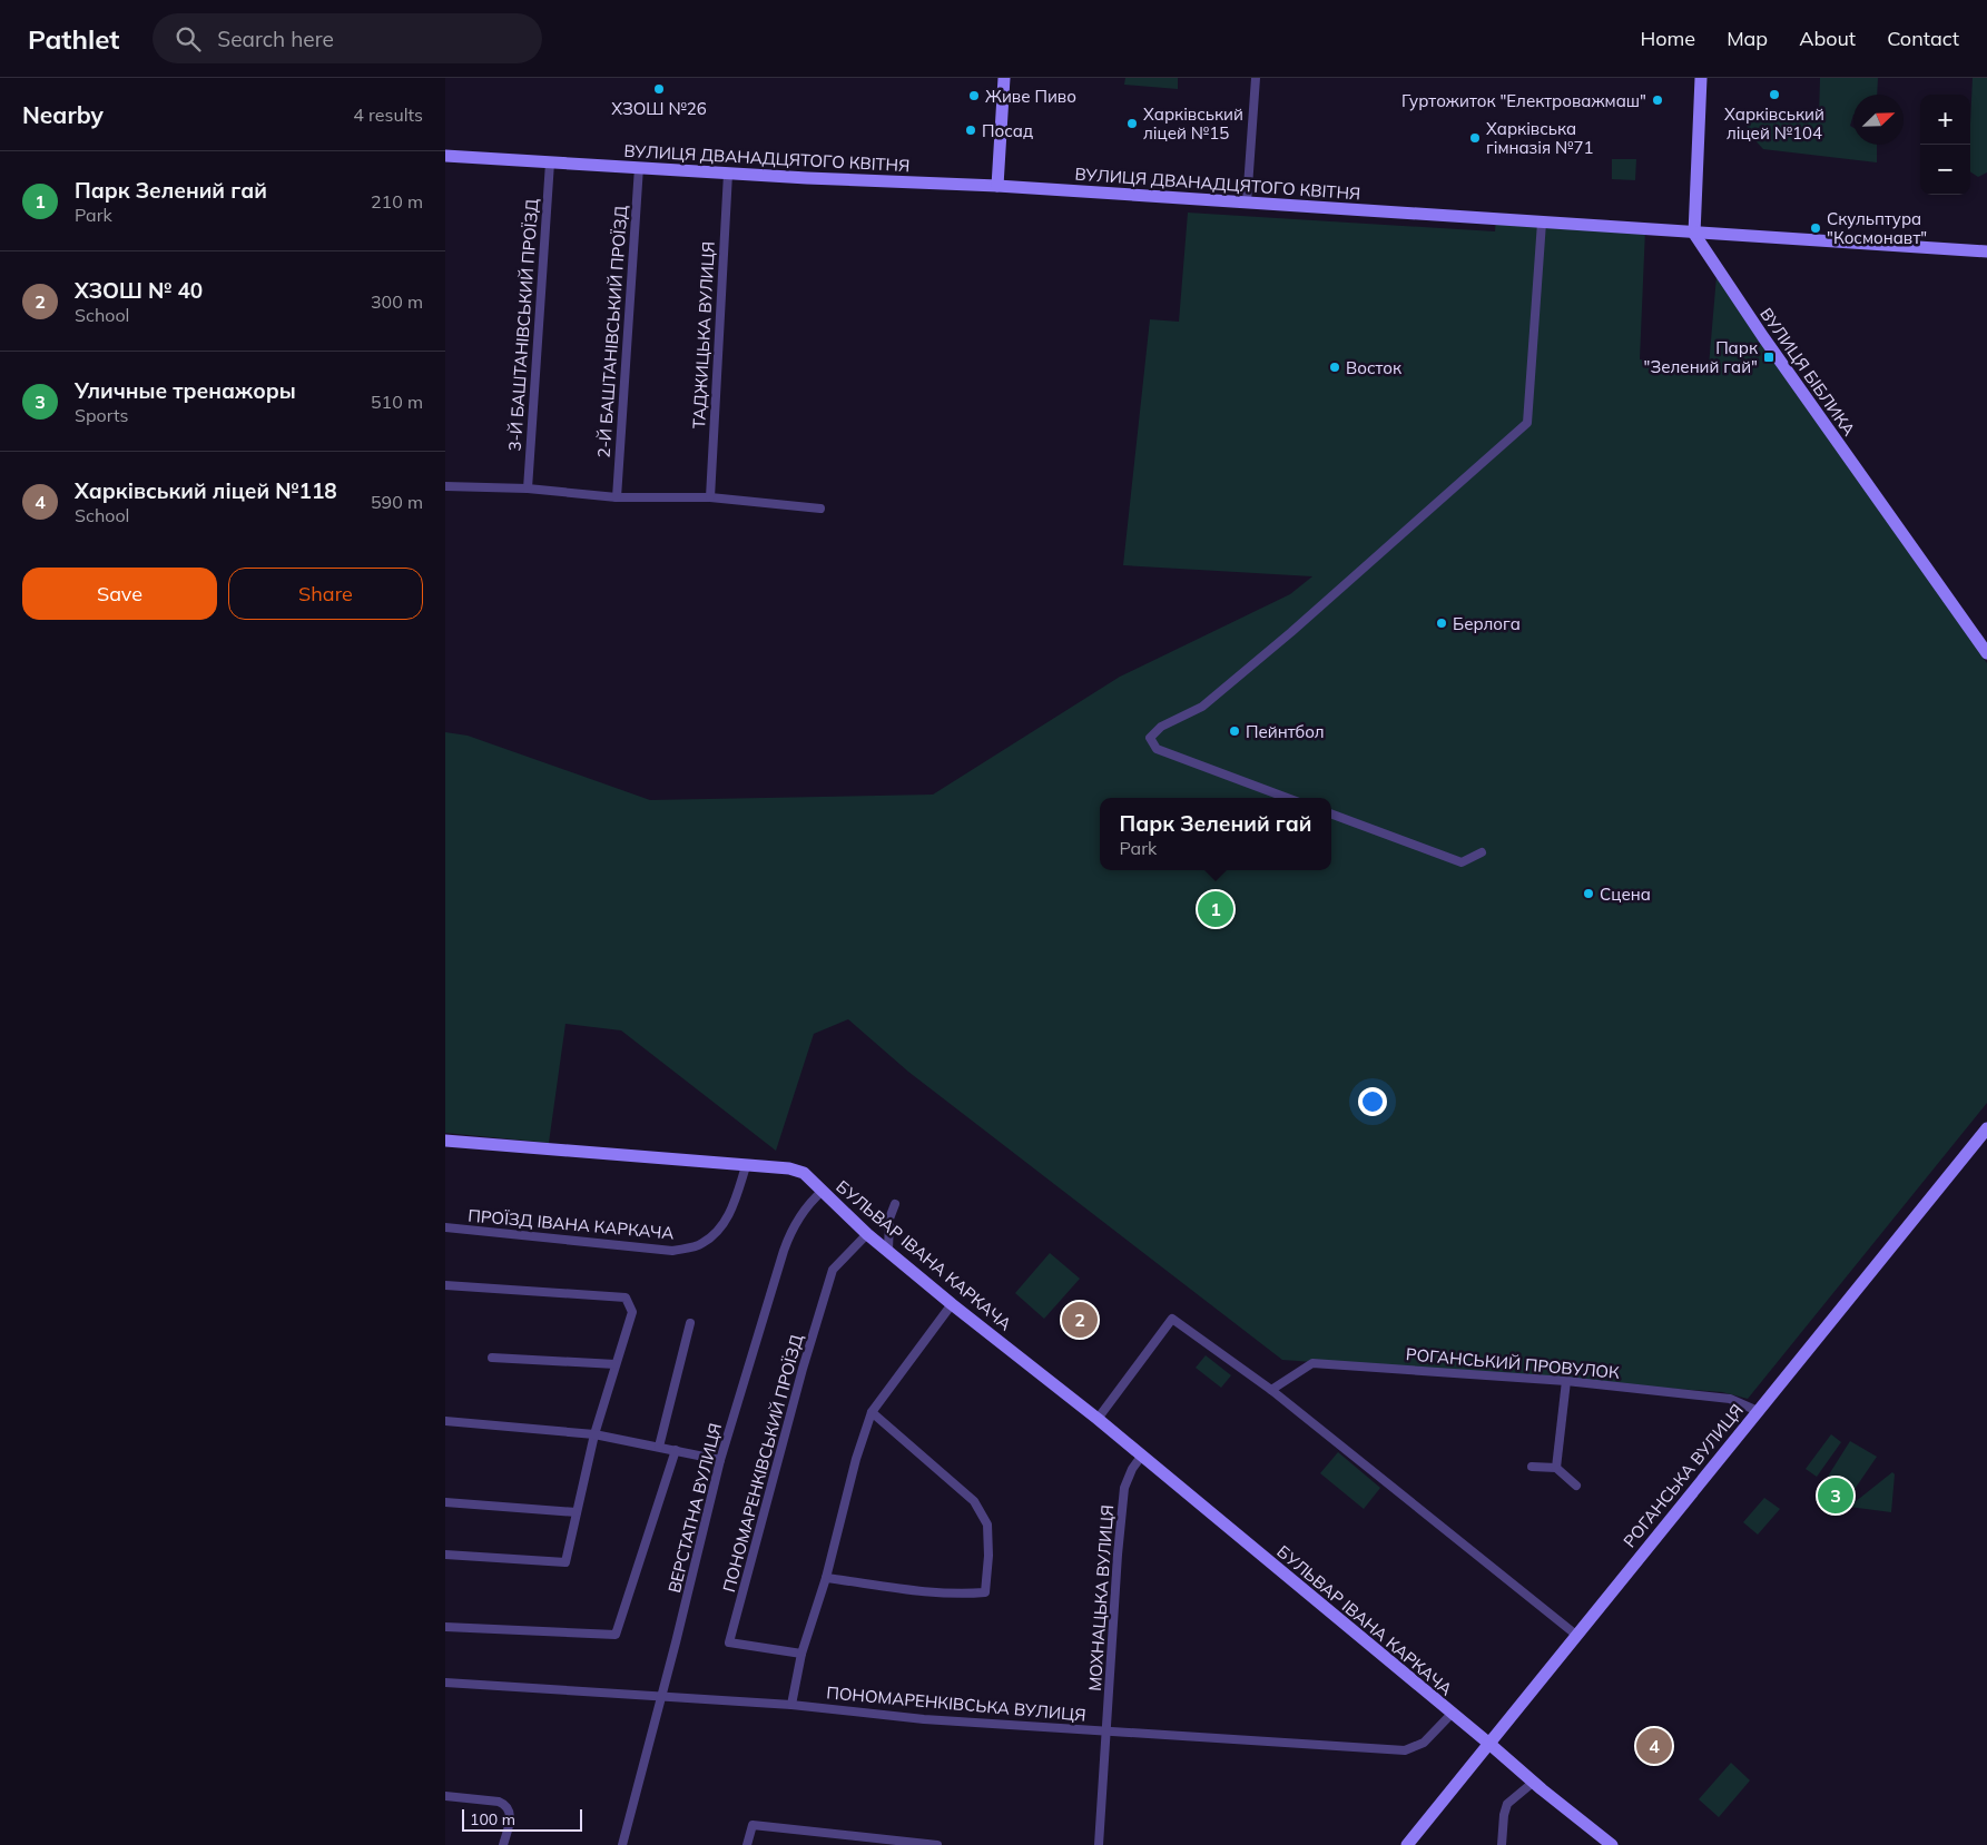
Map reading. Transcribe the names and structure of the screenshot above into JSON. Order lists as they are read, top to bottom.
{
  "streets": {
    "street": [
      "ВУЛИЦЯ ДВАНАДЦЯТОГО КВІТНЯ",
      "3-Й БАШТАНІВСЬКИЙ ПРОЇЗД",
      "2-Й БАШТАНІВСЬКИЙ ПРОЇЗД",
      "ТАДЖИЦЬКА ВУЛИЦЯ",
      "ВУЛИЦЯ БІБЛИКА",
      "ПРОЇЗД ІВАНА КАРКАЧА",
      "БУЛЬВАР ІВАНА КАРКАЧА",
      "РОГАНСЬКИЙ ПРОВУЛОК",
      "ПОНОМАРЕНКІВСЬКИЙ ПРОЇЗД",
      "РОГАНСЬКА ВУЛИЦЯ",
      "ВЕРСТАТНА ВУЛИЦЯ",
      "МОХНАЦЬКА ВУЛИЦЯ",
      "ПОНОМАРЕНКІВСЬКА ВУЛИЦЯ"
    ]
  },
  "crossings": [
    ["ВУЛИЦЯ ДВАНАДЦЯТОГО КВІТНЯ", "3-Й БАШТАНІВСЬКИЙ ПРОЇЗД"],
    ["ВУЛИЦЯ ДВАНАДЦЯТОГО КВІТНЯ", "2-Й БАШТАНІВСЬКИЙ ПРОЇЗД"],
    ["ВУЛИЦЯ ДВАНАДЦЯТОГО КВІТНЯ", "ТАДЖИЦЬКА ВУЛИЦЯ"],
    ["ВУЛИЦЯ ДВАНАДЦЯТОГО КВІТНЯ", "ВУЛИЦЯ БІБЛИКА"],
    ["ПРОЇЗД ІВАНА КАРКАЧА", "БУЛЬВАР ІВАНА КАРКАЧА"],
    ["БУЛЬВАР ІВАНА КАРКАЧА", "ПОНОМАРЕНКІВСЬКИЙ ПРОЇЗД"],
    ["БУЛЬВАР ІВАНА КАРКАЧА", "РОГАНСЬКА ВУЛИЦЯ"],
    ["БУЛЬВАР ІВАНА КАРКАЧА", "ВЕРСТАТНА ВУЛИЦЯ"],
    ["БУЛЬВАР ІВАНА КАРКАЧА", "МОХНАЦЬКА ВУЛИЦЯ"],
    ["БУЛЬВАР ІВАНА КАРКАЧА", "ПОНОМАРЕНКІВСЬКА ВУЛИЦЯ"],
    ["РОГАНСЬКИЙ ПРОВУЛОК", "РОГАНСЬКА ВУЛИЦЯ"],
    ["ВЕРСТАТНА ВУЛИЦЯ", "ПОНОМАРЕНКІВСЬКА ВУЛИЦЯ"],
    ["МОХНАЦЬКА ВУЛИЦЯ", "ПОНОМАРЕНКІВСЬКА ВУЛИЦЯ"]
  ],
  "places": {
    "other": [
      "ХЗОШ №26",
      "Харківський ліцей №104",
      "Живе Пиво",
      "Гуртожиток \"Електроважмаш\"",
      "Харківський ліцей №15",
      "Посад",
      "Харківська гімназія №71",
      "Скульптура \"Космонавт\"",
      "Восток",
      "Берлога",
      "Пейнтбол",
      "Сцена"
    ],
    "transit": ["Парк \"Зелений гай\""]
  },
  "scale_bar": "100 m",
  "north": "top right",
  "page": {
    "header": "Pathlet",
    "search": "Search here",
    "nav": [
      "Home",
      "Map",
      "About",
      "Contact"
    ],
    "heading": ["Nearby", "4 results"],
    "map_buttons": ["+", "−"],
    "list": [
      {
        "mark": "1",
        "name": "Парк Зелений гай",
        "note": "Park",
        "value": "210 m"
      },
      {
        "mark": "2",
        "name": "ХЗОШ № 40",
        "note": "School",
        "value": "300 m"
      },
      {
        "mark": "3",
        "name": "Уличные тренажоры",
        "note": "Sports",
        "value": "510 m"
      },
      {
        "mark": "4",
        "name": "Харківський ліцей №118",
        "note": "School",
        "value": "590 m"
      }
    ],
    "buttons": ["Save", "Share"],
    "popup": ["Парк Зелений гай", "Park"],
    "pins": [
      "1",
      "2",
      "3",
      "4"
    ],
    "scale": "100 m"
  }
}
